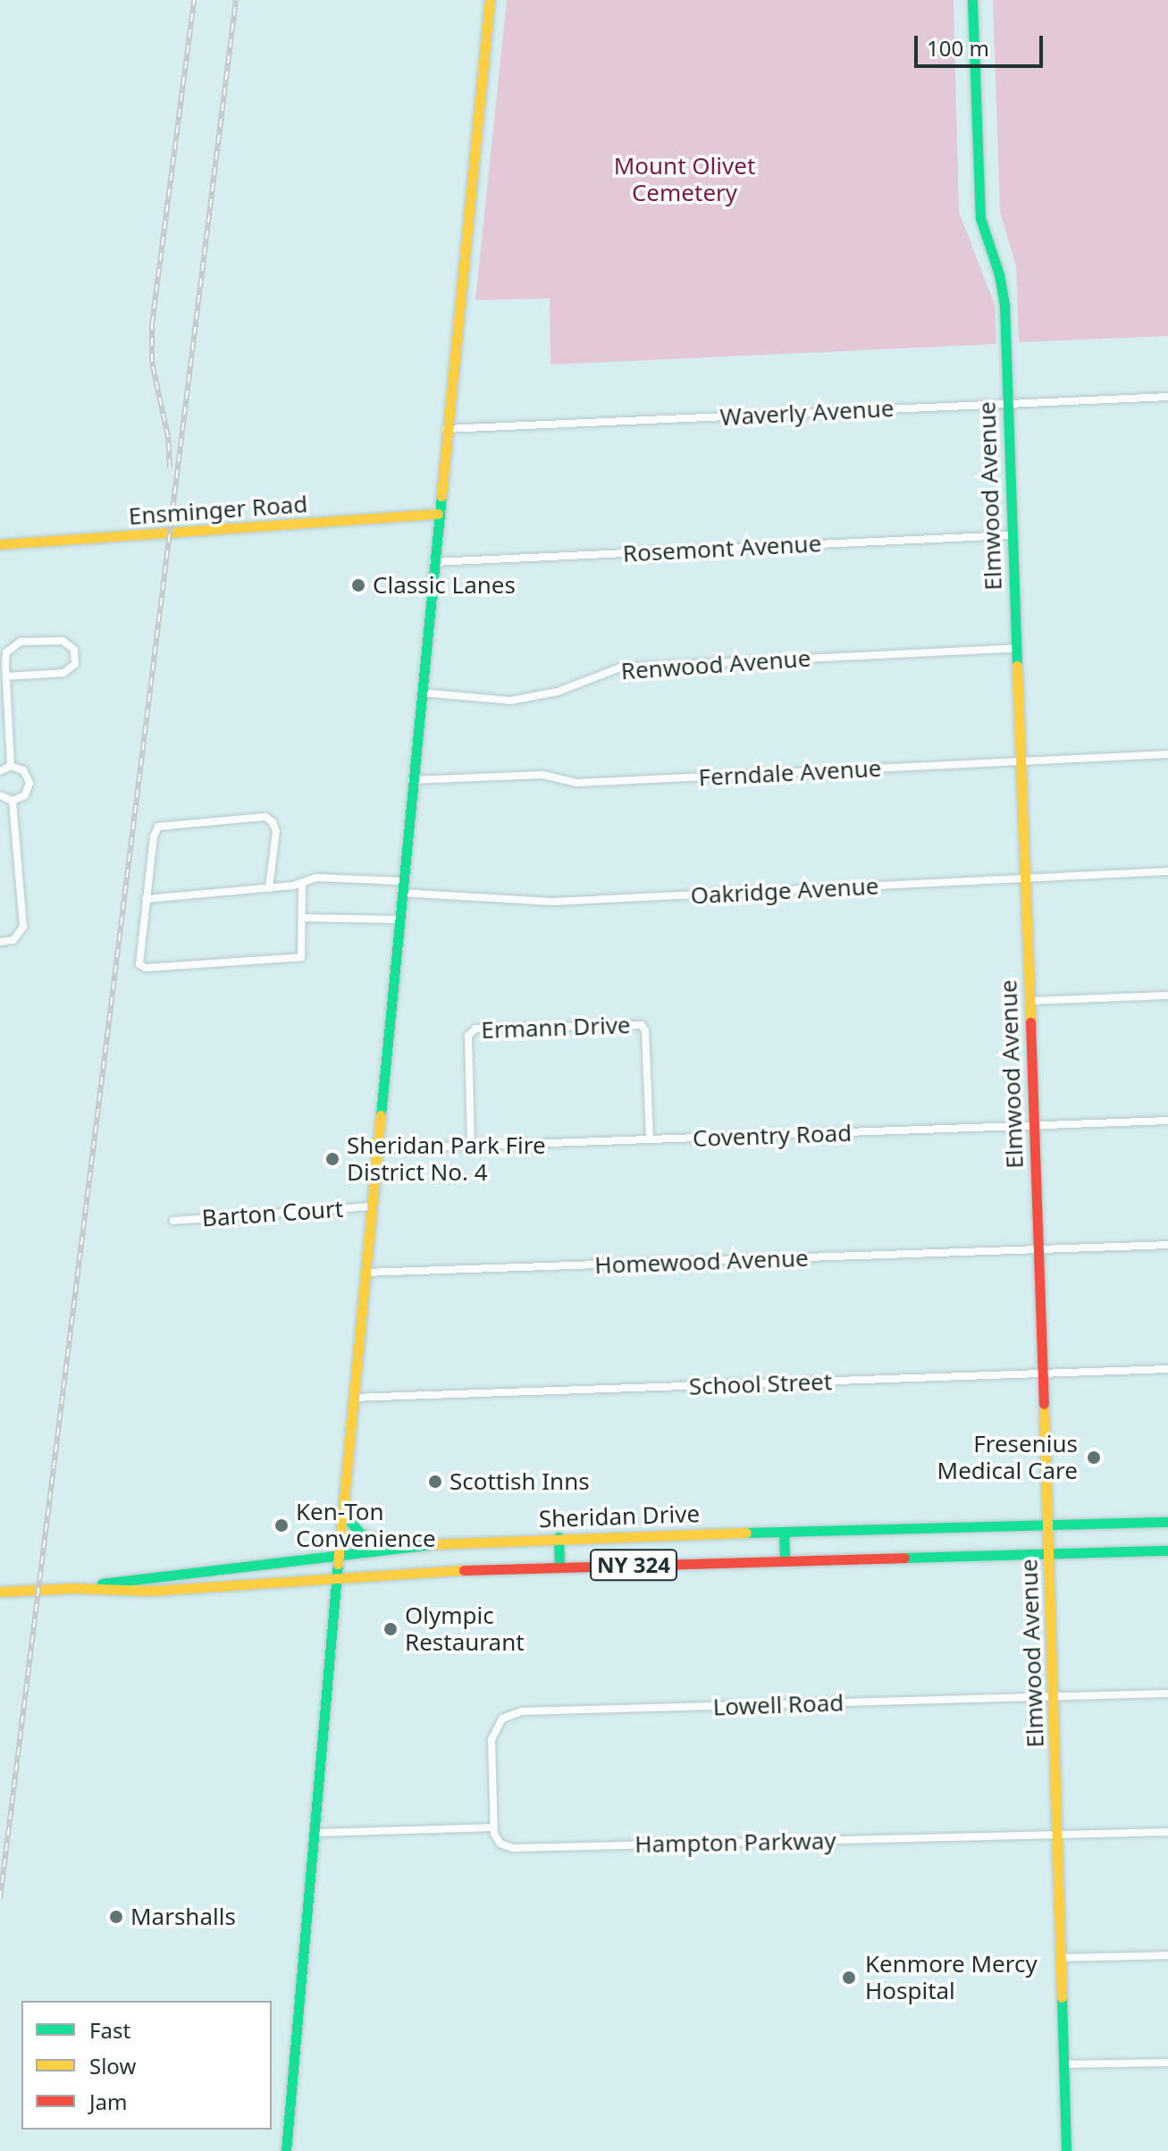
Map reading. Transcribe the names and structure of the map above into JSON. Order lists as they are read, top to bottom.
{
  "streets": {
    "main road": [
      "Elmwood Avenue",
      "Ensminger Road",
      "Sheridan Drive",
      "NY 324"
    ],
    "street": [
      "Waverly Avenue",
      "Rosemont Avenue",
      "Renwood Avenue",
      "Ferndale Avenue",
      "Oakridge Avenue",
      "Ermann Drive",
      "Coventry Road",
      "Barton Court",
      "Homewood Avenue",
      "School Street",
      "Lowell Road",
      "Hampton Parkway"
    ]
  },
  "crossings": [
    ["Waverly Avenue", "Elmwood Avenue"],
    ["Elmwood Avenue", "Rosemont Avenue"],
    ["Elmwood Avenue", "Renwood Avenue"],
    ["Elmwood Avenue", "Ferndale Avenue"],
    ["Elmwood Avenue", "Oakridge Avenue"],
    ["Elmwood Avenue", "Coventry Road"],
    ["Elmwood Avenue", "Homewood Avenue"],
    ["Elmwood Avenue", "School Street"],
    ["Elmwood Avenue", "Sheridan Drive"],
    ["Elmwood Avenue", "Lowell Road"],
    ["Elmwood Avenue", "Hampton Parkway"],
    ["Ermann Drive", "Coventry Road"],
    ["Lowell Road", "Hampton Parkway"]
  ],
  "parks": ["Mount Olivet Cemetery"],
  "places": [
    "Classic Lanes",
    "Sheridan Park Fire District No. 4",
    "Fresenius Medical Care",
    "Scottish Inns",
    "Ken-Ton Convenience",
    "Olympic Restaurant",
    "Marshalls",
    "Kenmore Mercy Hospital"
  ],
  "legend": ["Fast", "Slow", "Jam"],
  "scale_bar": "100 m"
}
